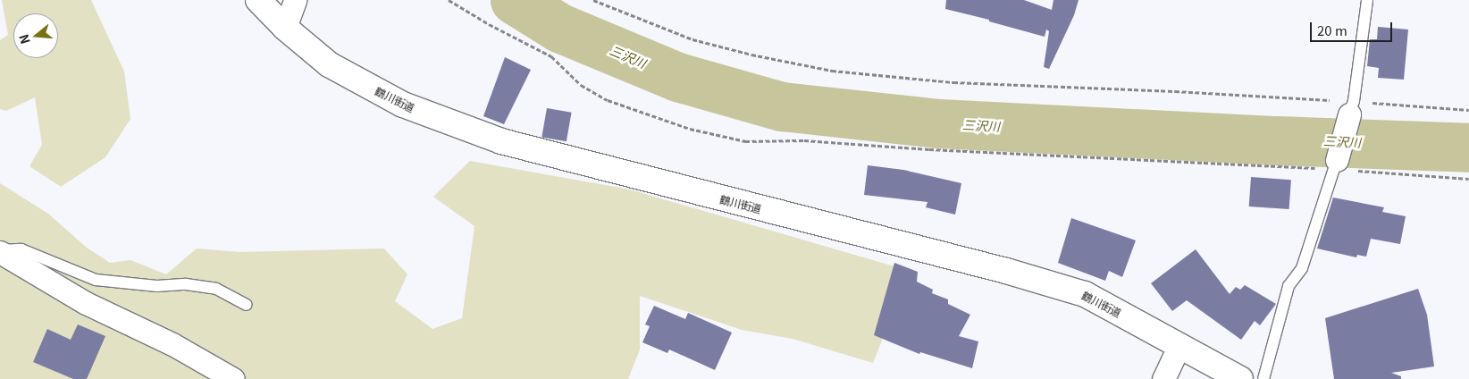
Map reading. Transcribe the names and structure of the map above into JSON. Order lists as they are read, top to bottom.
{
  "streets": {
    "main road": ["鶴川街道"]
  },
  "water": ["三沢川"],
  "scale_bar": "20 m",
  "north": "left"
}
